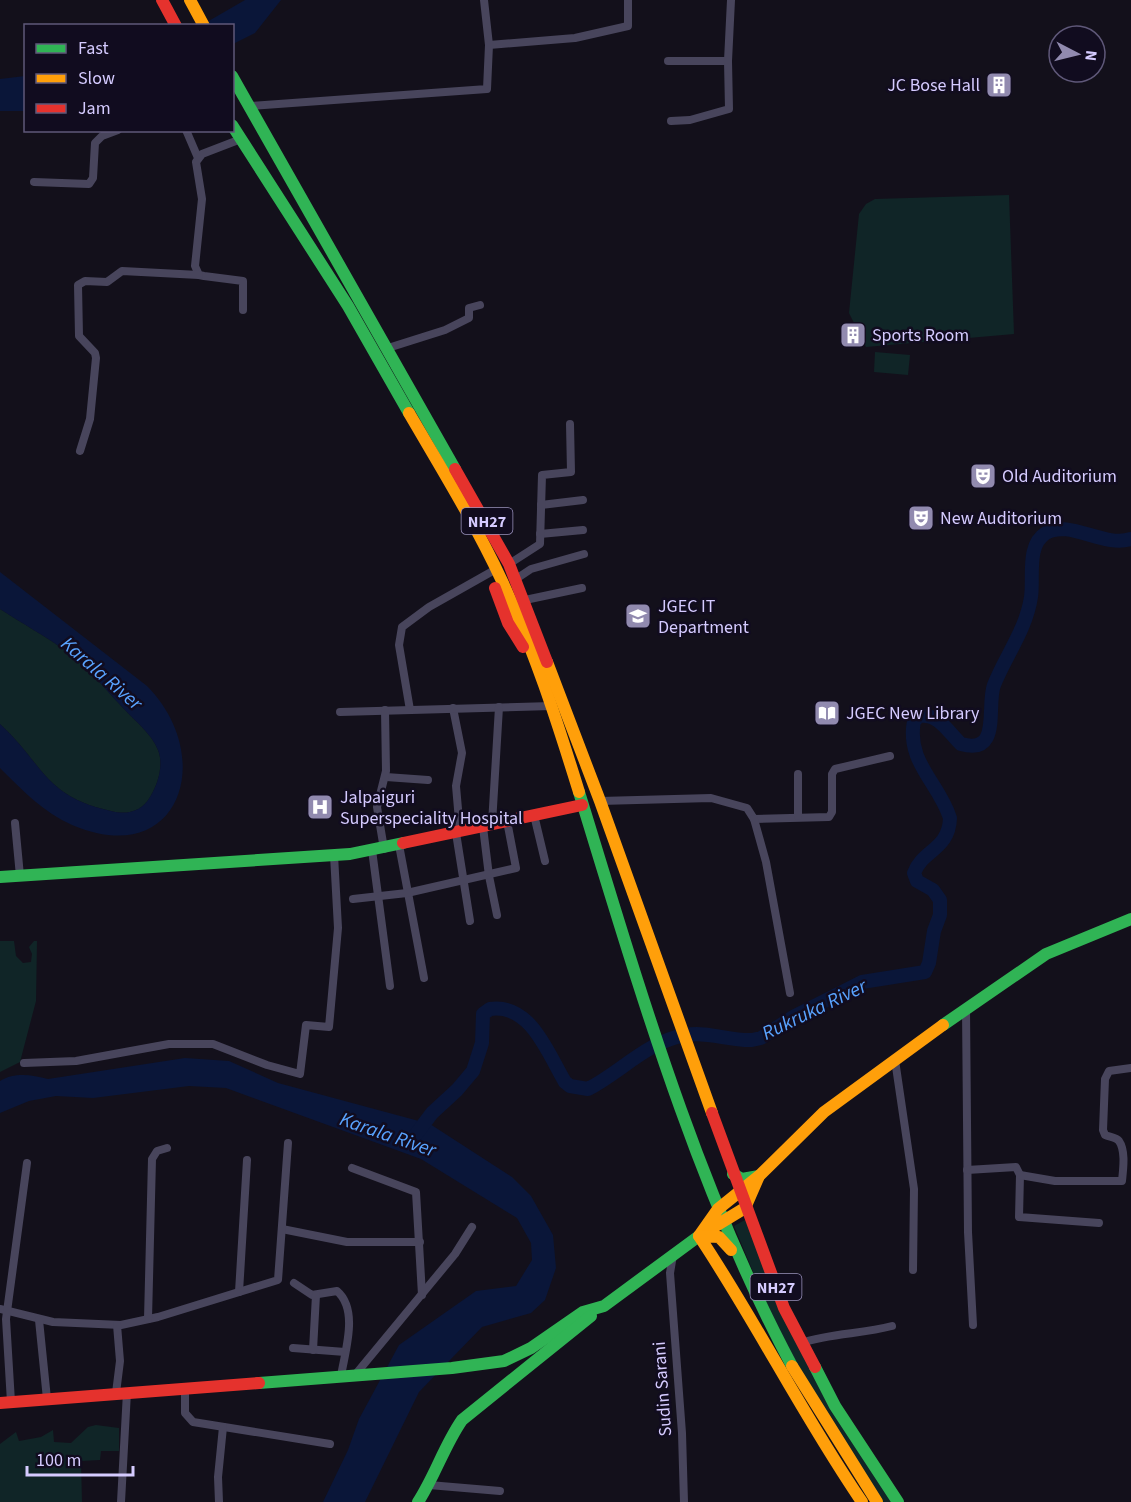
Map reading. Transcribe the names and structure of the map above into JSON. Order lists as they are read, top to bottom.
{
  "streets": {
    "main road": ["NH27"],
    "street": ["Sudin Sarani"]
  },
  "water": ["Karala River", "Rukruka River"],
  "places": {
    "building": ["JC Bose Hall", "Sports Room"],
    "theatre": ["Old Auditorium", "New Auditorium"],
    "school or university": ["JGEC IT Department"],
    "library": ["JGEC New Library"],
    "hospital": ["Jalpaiguri Superspeciality Hospital"]
  },
  "legend": ["Fast", "Slow", "Jam"],
  "scale_bar": "100 m",
  "north": "right"
}
